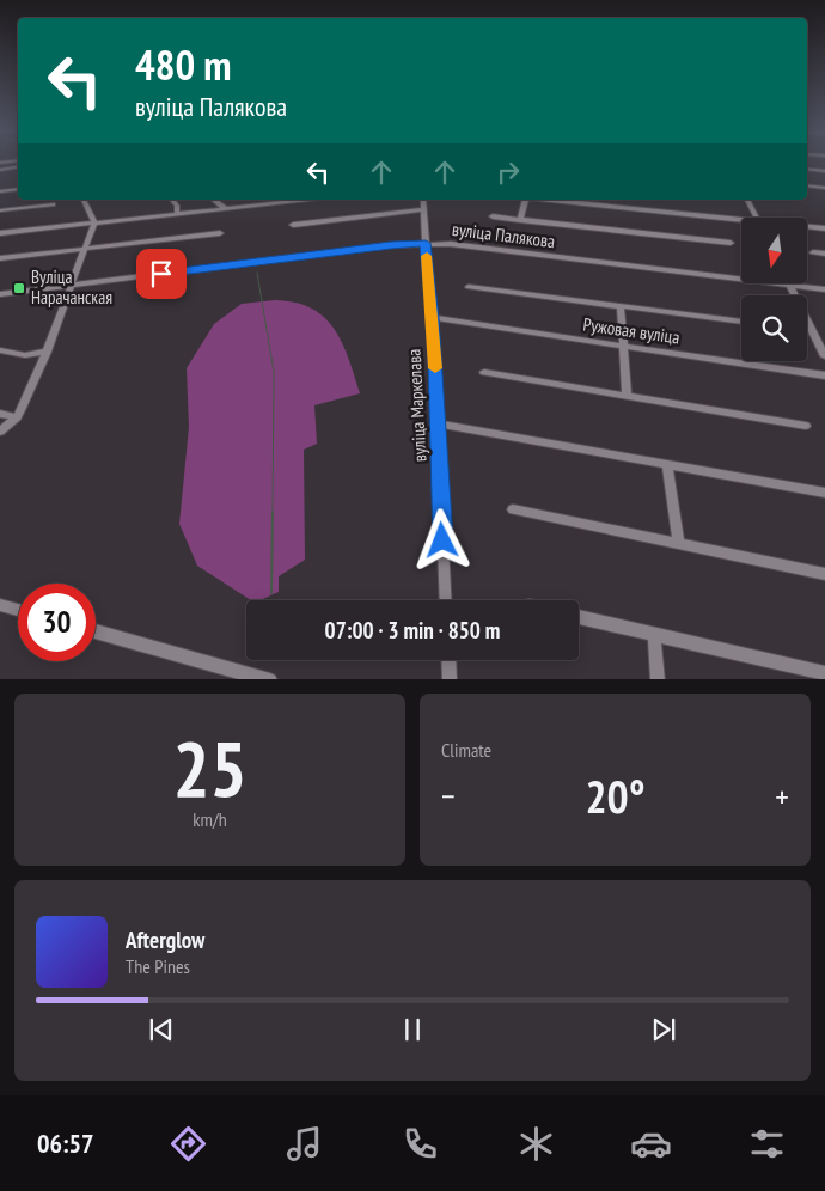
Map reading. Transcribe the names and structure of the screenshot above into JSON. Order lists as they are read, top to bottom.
{
  "streets": {
    "street": ["вуліца Палякова", "Ружовая вуліца", "вуліца Маркелава"]
  },
  "crossings": [
    ["вуліца Палякова", "вуліца Маркелава"],
    ["Ружовая вуліца", "вуліца Маркелава"]
  ],
  "places": {
    "transit": ["Вуліца Нарачанская"]
  },
  "north": "bottom",
  "page": {
    "turn": ["480 m", "вуліца Палякова"],
    "limit": "30",
    "trip": "07:00 · 3 min · 850 m",
    "tile": [
      ["25", "km/h"],
      "Climate"
    ],
    "heat": ["−", "20°", "+"],
    "song": ["Afterglow", "The Pines"],
    "tabs": "06:57"
  }
}
